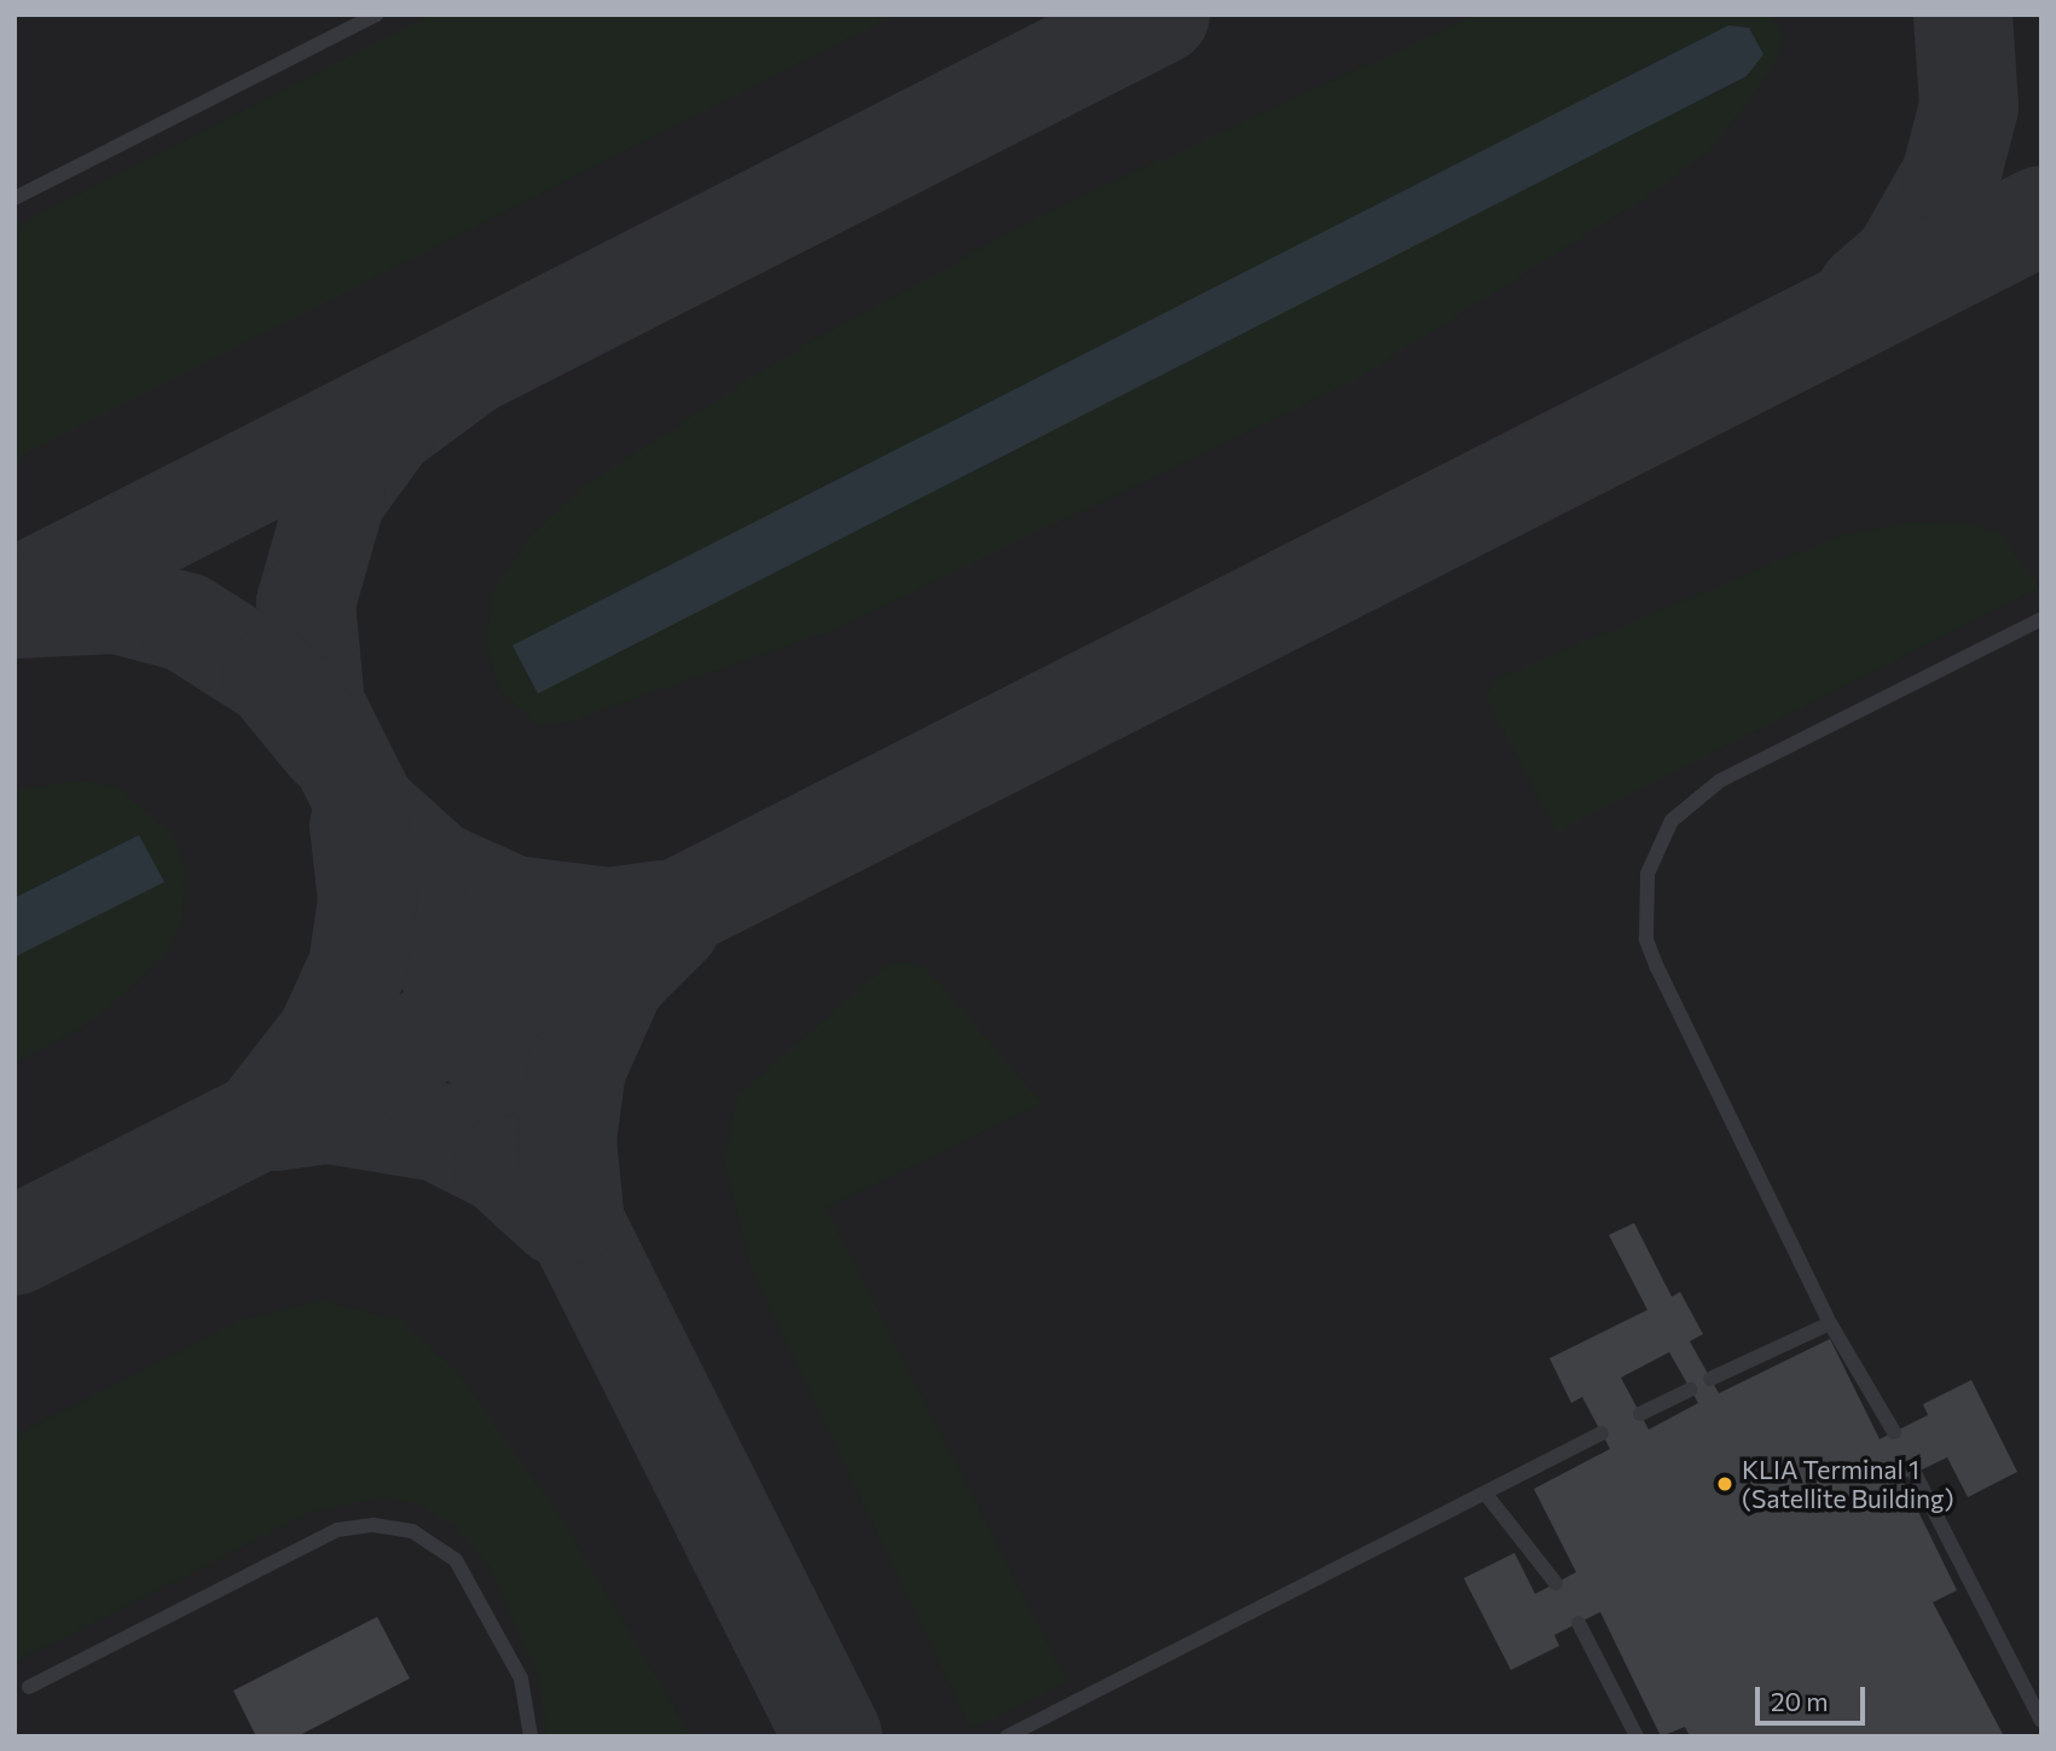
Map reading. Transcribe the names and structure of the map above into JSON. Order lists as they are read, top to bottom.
{
  "places": ["KLIA Terminal 1 (Satellite Building)"],
  "scale_bar": "20 m"
}
